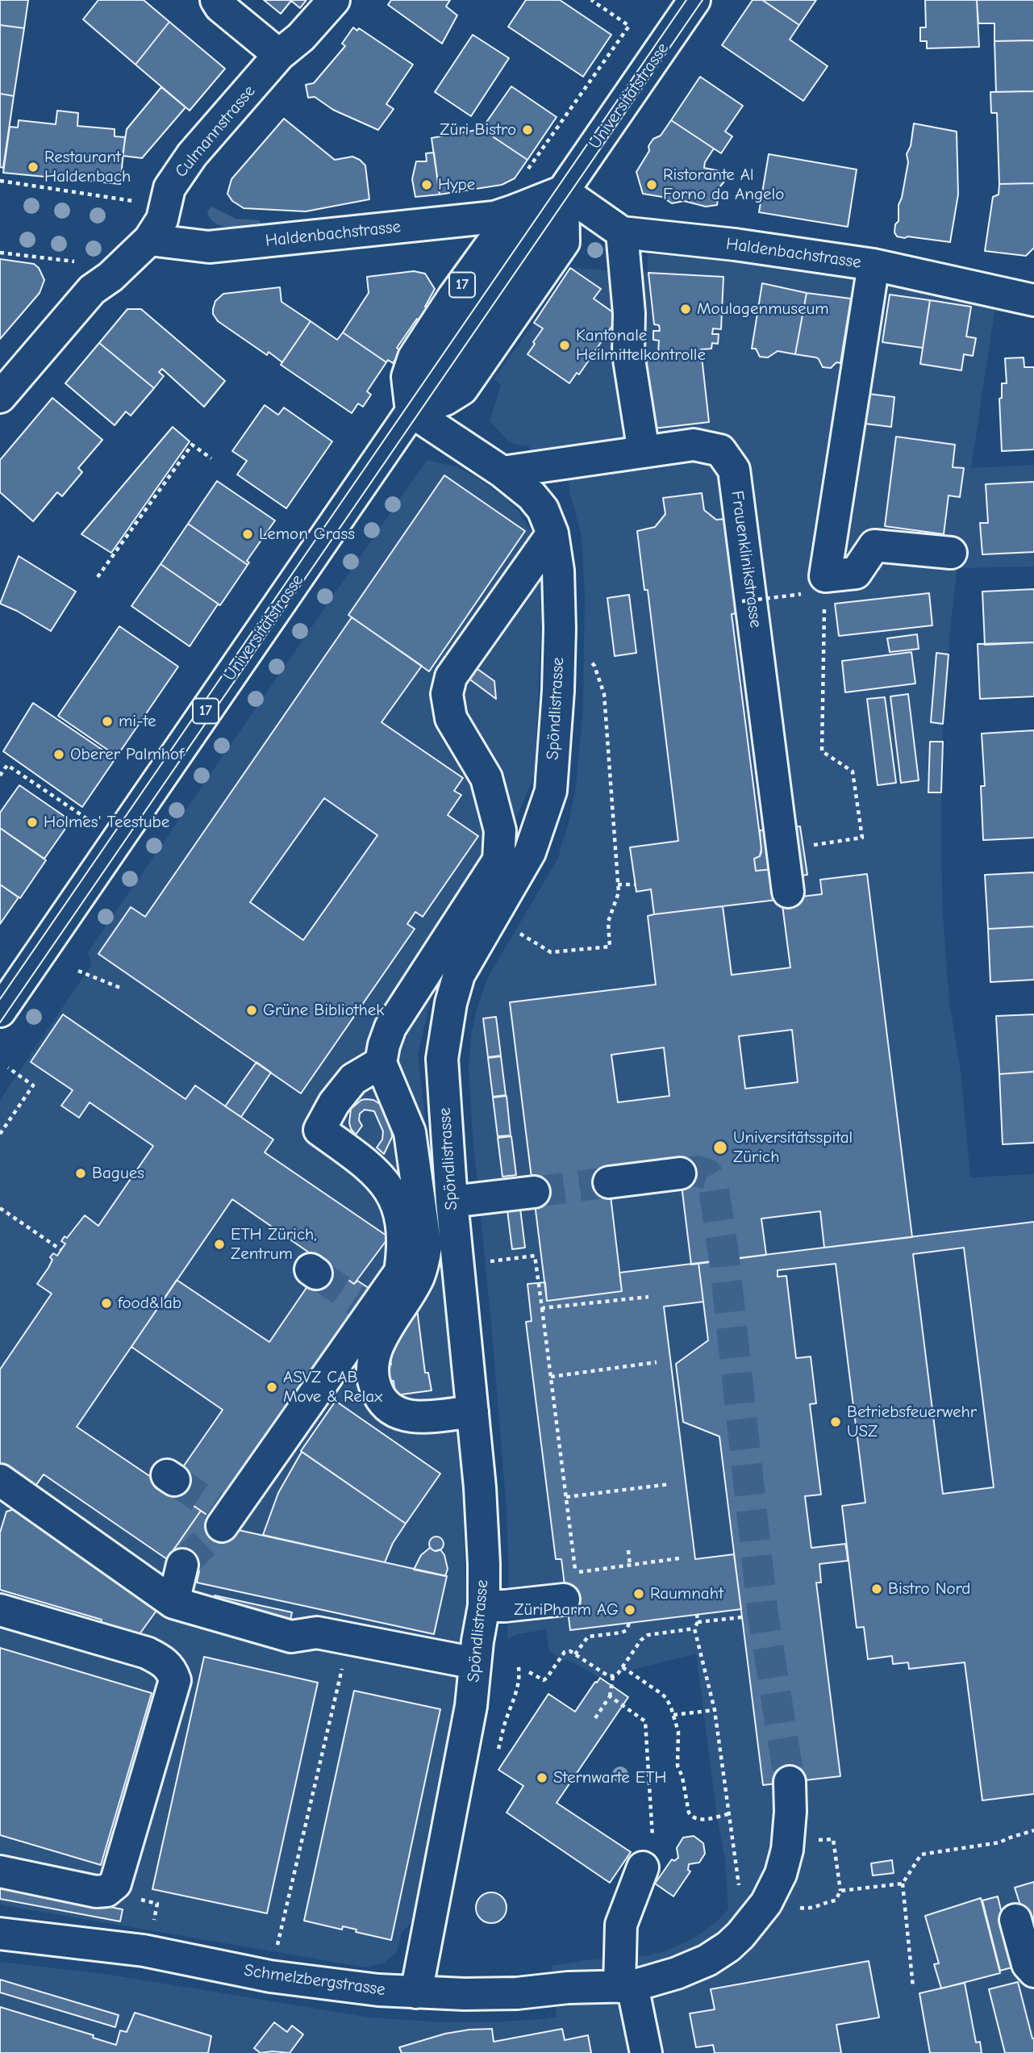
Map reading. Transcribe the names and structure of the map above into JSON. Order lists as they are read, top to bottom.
{
  "streets": {
    "street": [
      "Universitätstrasse",
      "Culmannstrasse",
      "Haldenbachstrasse",
      "17",
      "Frauenklinikstrasse",
      "Spöndlistrasse",
      "Schmelzbergstrasse"
    ]
  },
  "crossings": [
    ["Universitätstrasse", "Haldenbachstrasse"],
    ["Universitätstrasse", "17"],
    ["Universitätstrasse", "Spöndlistrasse"],
    ["Culmannstrasse", "Haldenbachstrasse"],
    ["Haldenbachstrasse", "17"],
    ["17", "Spöndlistrasse"],
    ["Frauenklinikstrasse", "Spöndlistrasse"],
    ["Spöndlistrasse", "Schmelzbergstrasse"]
  ],
  "places": [
    "Züri Bistro",
    "Restaurant Haldenbach",
    "Hype",
    "Ristorante Al Forno da Angelo",
    "Moulagenmuseum",
    "Kantonale Heilmittelkontrolle",
    "Lemon Grass",
    "mi-te",
    "Oberer Palmhof",
    "Holmes' Teestube",
    "Grüne Bibliothek",
    "Universitätsspital Zürich",
    "Bagues",
    "ETH Zürich, Zentrum",
    "food&lab",
    "ASVZ CAB Move & Relax",
    "Betriebsfeuerwehr USZ",
    "Bistro Nord",
    "Raumnaht",
    "ZüriPharm AG",
    "Sternwarte ETH"
  ]
}
